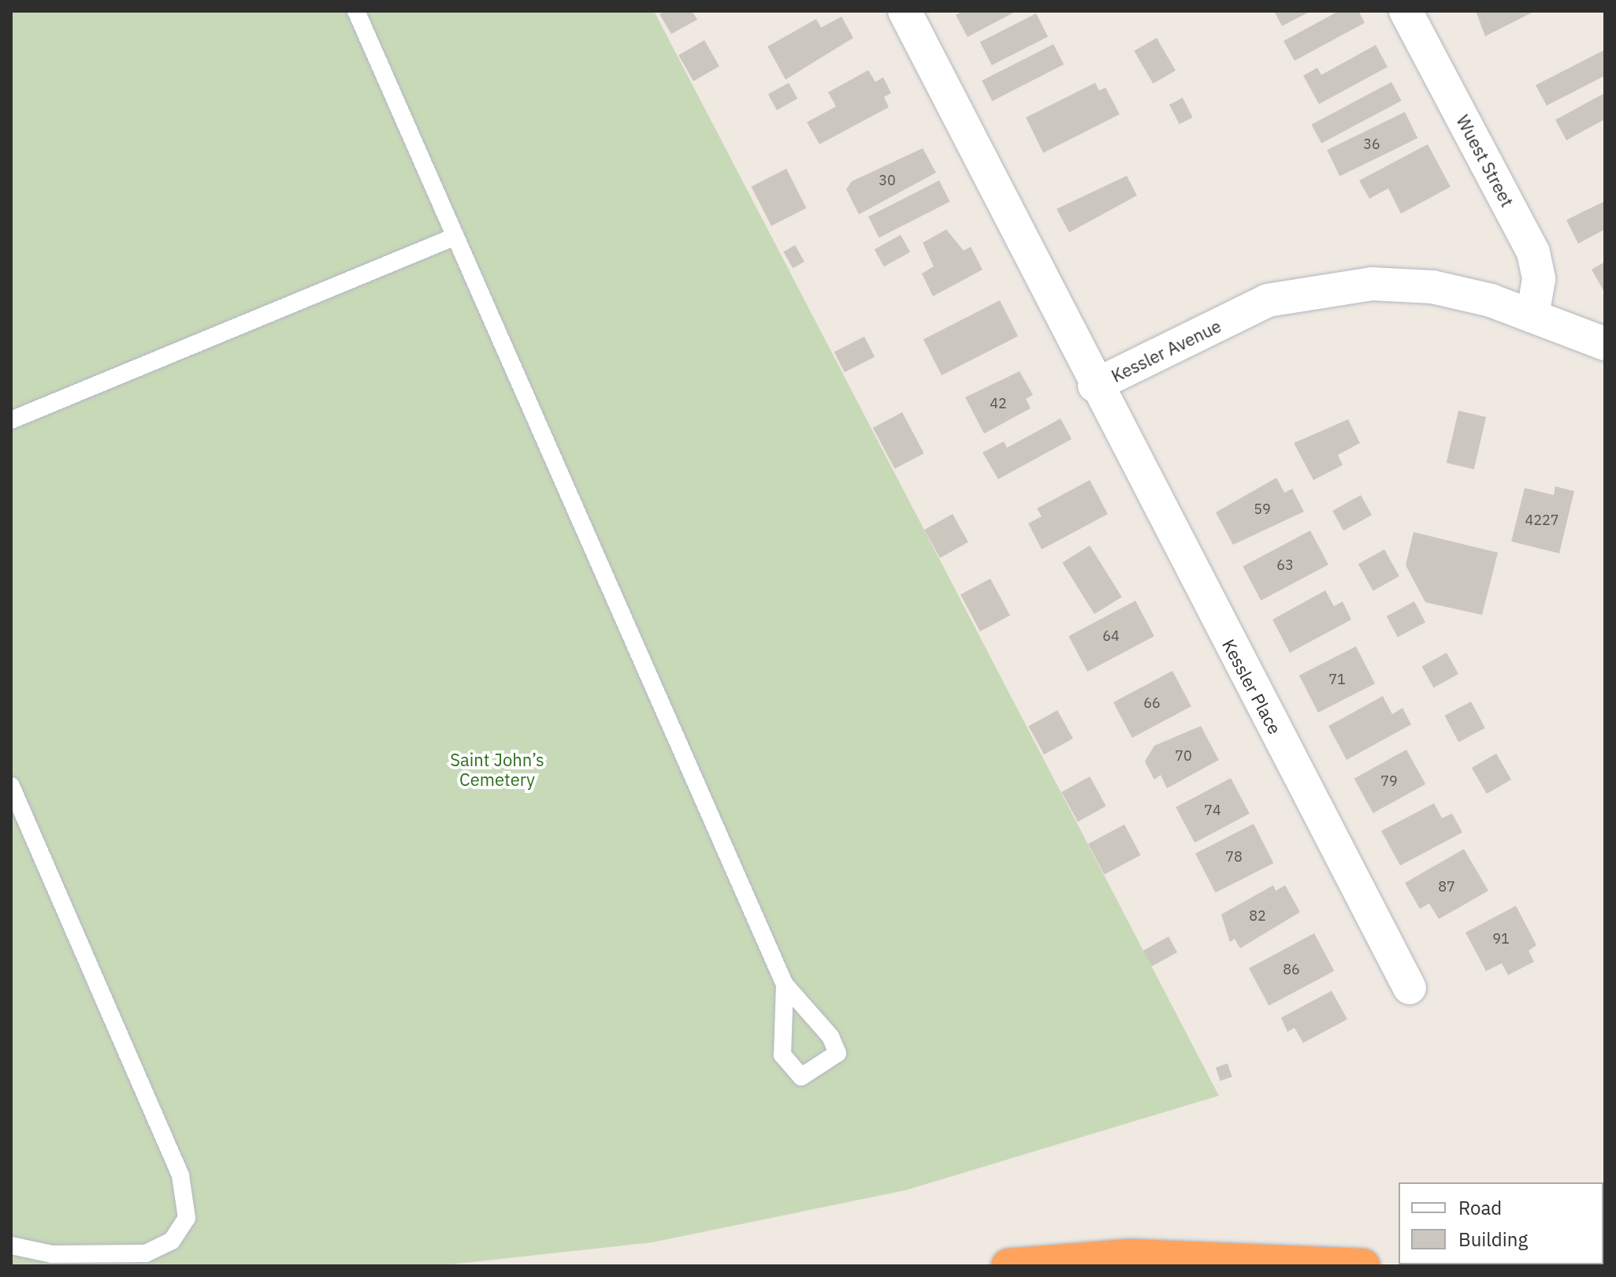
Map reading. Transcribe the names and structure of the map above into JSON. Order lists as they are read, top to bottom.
{
  "streets": {
    "street": ["Wuest Street", "Kessler Avenue", "Kessler Place"]
  },
  "crossings": [
    ["Wuest Street", "Kessler Avenue"],
    ["Kessler Avenue", "Kessler Place"]
  ],
  "parks": ["Saint John’s Cemetery"],
  "house_numbers": [
    "36",
    "30",
    "42",
    "59",
    "4227",
    "63",
    "64",
    "71",
    "66",
    "70",
    "79",
    "74",
    "78",
    "87",
    "82",
    "91",
    "86"
  ],
  "legend": ["Road", "Building"]
}
